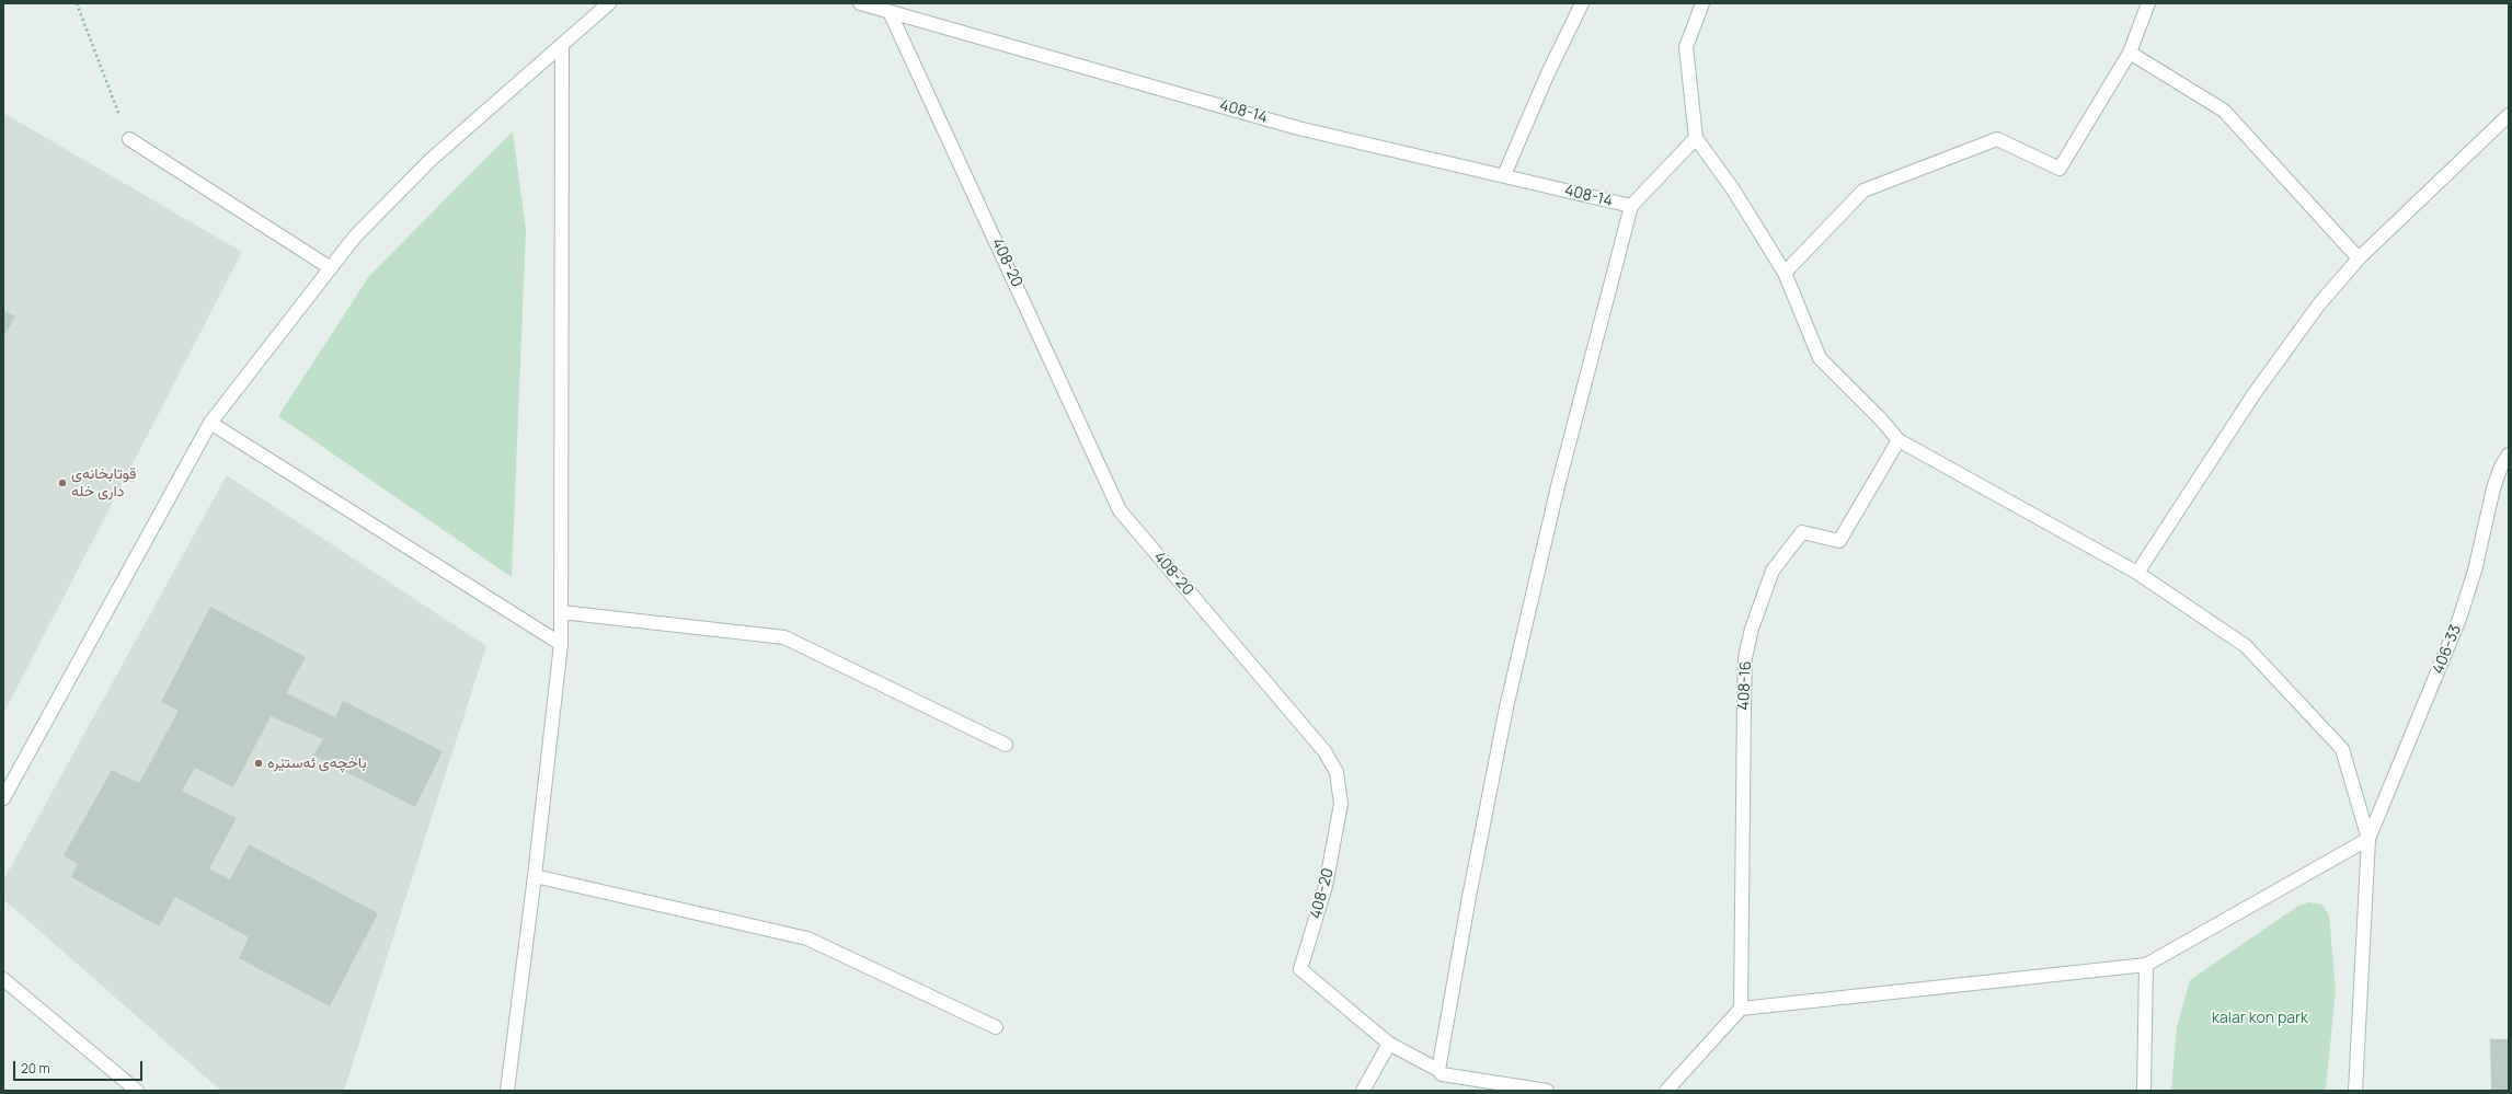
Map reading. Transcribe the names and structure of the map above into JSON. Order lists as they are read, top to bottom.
{
  "streets": {
    "street": [
      "408-14",
      "408-20",
      "406-33",
      "408-16"
    ]
  },
  "crossings": [
    ["408-14", "408-20"]
  ],
  "parks": ["kalar kon park"],
  "places": ["قوتابخانەی داری خلە", "باخچەی ئەستێرە"],
  "scale_bar": "20 m"
}
